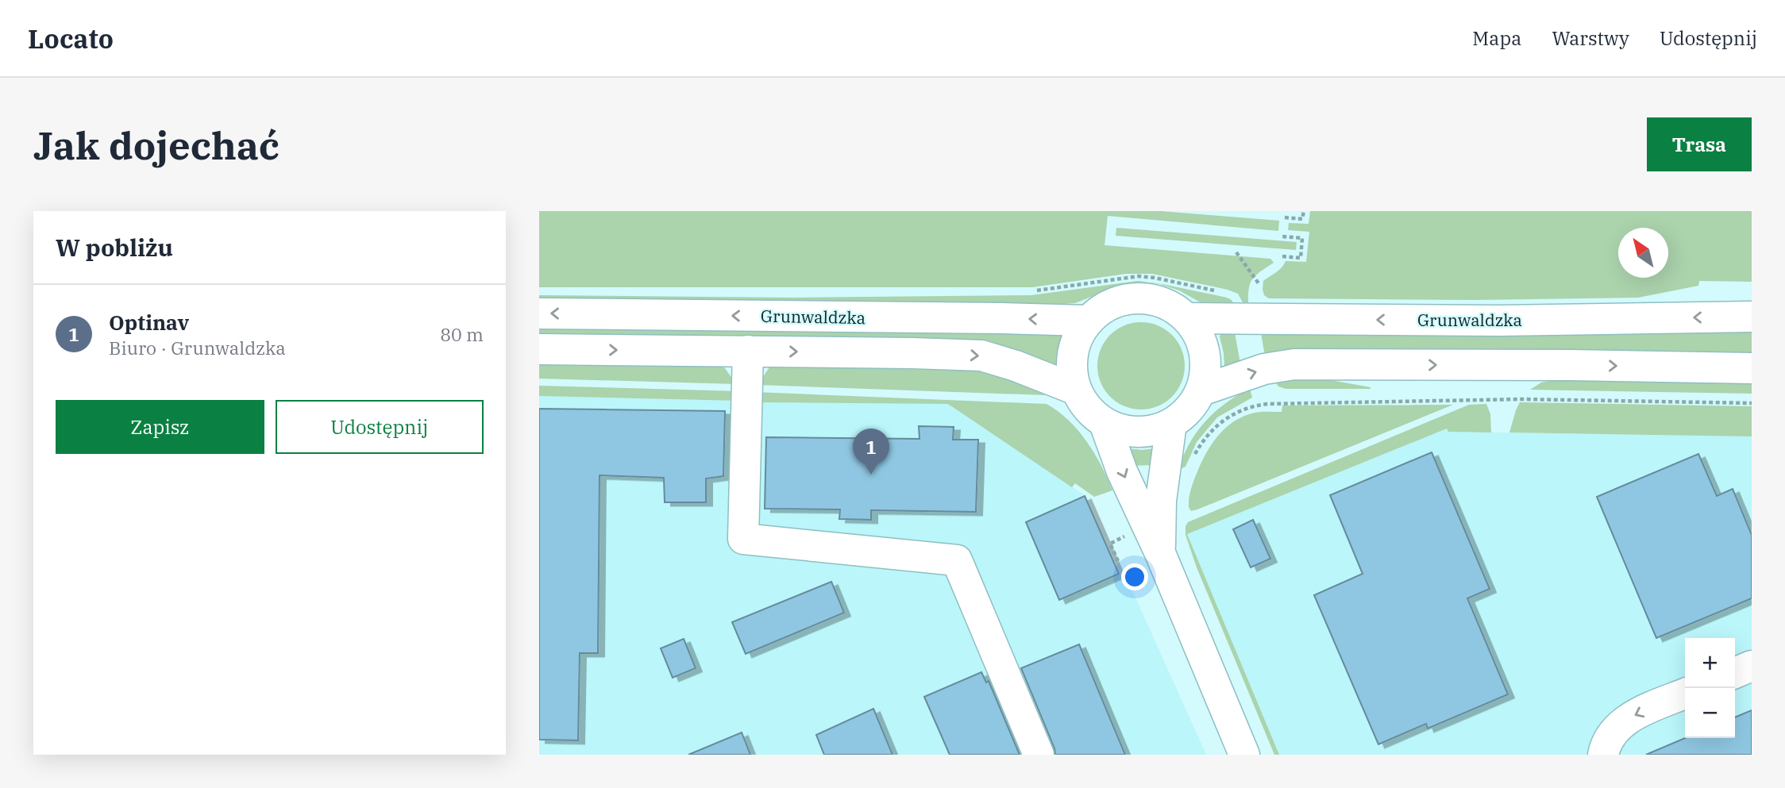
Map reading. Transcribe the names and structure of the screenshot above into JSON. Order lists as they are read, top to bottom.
{
  "streets": {
    "street": ["Grunwaldzka"]
  },
  "north": "top left",
  "page": {
    "header": "Locato",
    "nav": ["Mapa", "Warstwy", "Udostępnij"],
    "buttons": [
      "Trasa",
      ["Zapisz", "Udostępnij"]
    ],
    "title": "Jak dojechać",
    "heading": "W pobliżu",
    "list": [
      {
        "mark": "1",
        "name": "Optinav",
        "note": "Biuro · Grunwaldzka",
        "value": "80 m"
      }
    ],
    "pins": "1",
    "map_buttons": ["+", "−"]
  }
}
